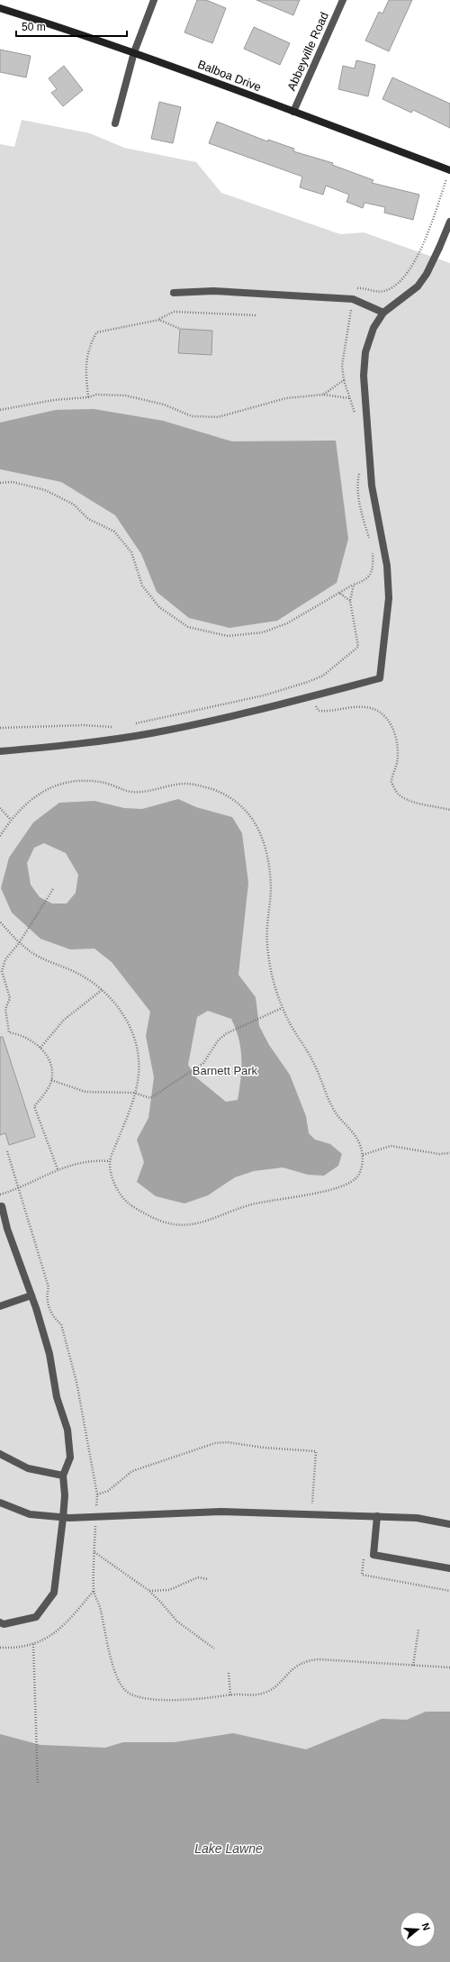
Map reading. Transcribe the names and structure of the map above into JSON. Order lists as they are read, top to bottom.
{
  "streets": {
    "street": ["Abbeyville Road", "Balboa Drive"]
  },
  "crossings": [
    ["Abbeyville Road", "Balboa Drive"]
  ],
  "water": ["Lake Lawne"],
  "parks": ["Barnett Park"],
  "scale_bar": "50 m",
  "north": "right"
}
